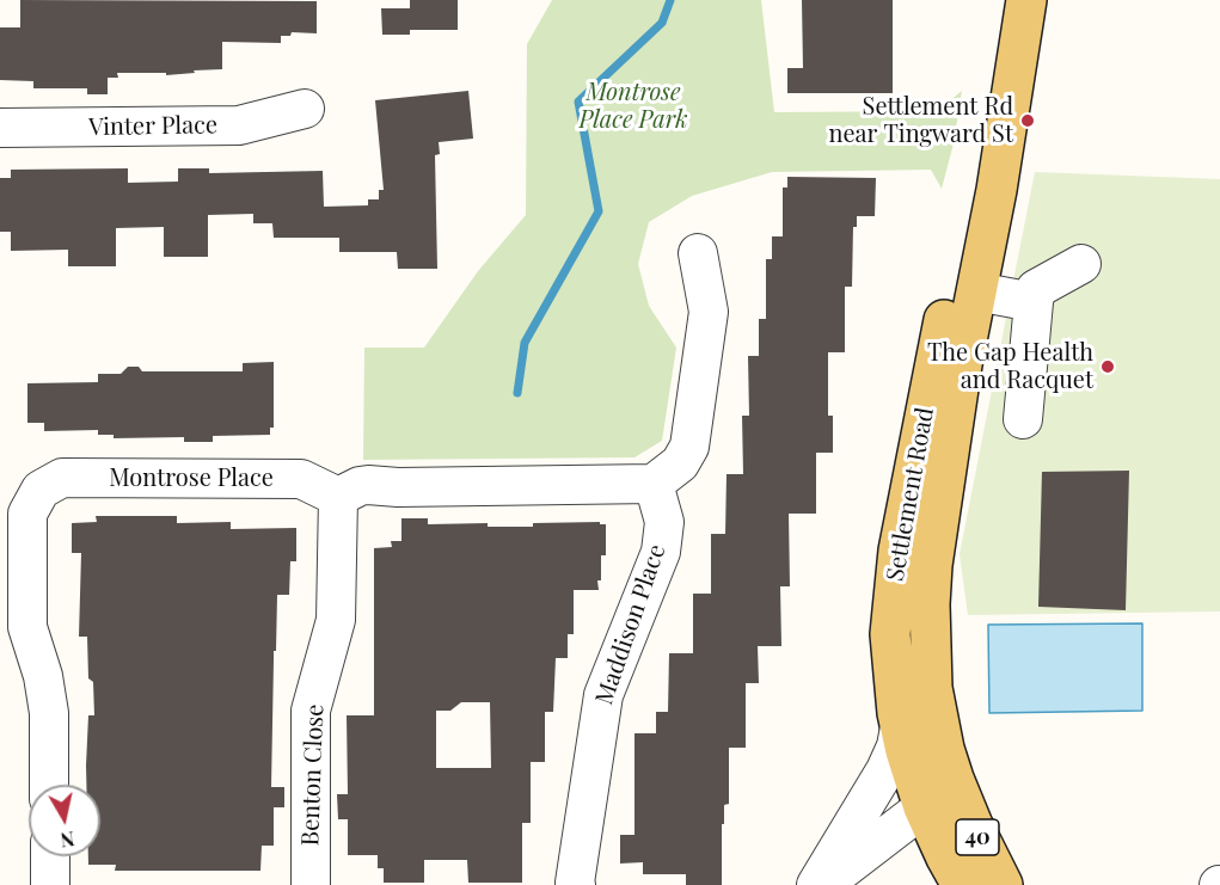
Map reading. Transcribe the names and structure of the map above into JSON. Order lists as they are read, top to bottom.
{
  "streets": {
    "main road": ["Settlement Road", "40"],
    "street": [
      "Vinter Place",
      "Montrose Place",
      "Maddison Place",
      "Benton Close"
    ]
  },
  "crossings": [
    ["Montrose Place", "Benton Close"]
  ],
  "parks": ["Montrose Place Park"],
  "places": ["Settlement Rd near Tingward St", "The Gap Health and Racquet"],
  "north": "bottom"
}
